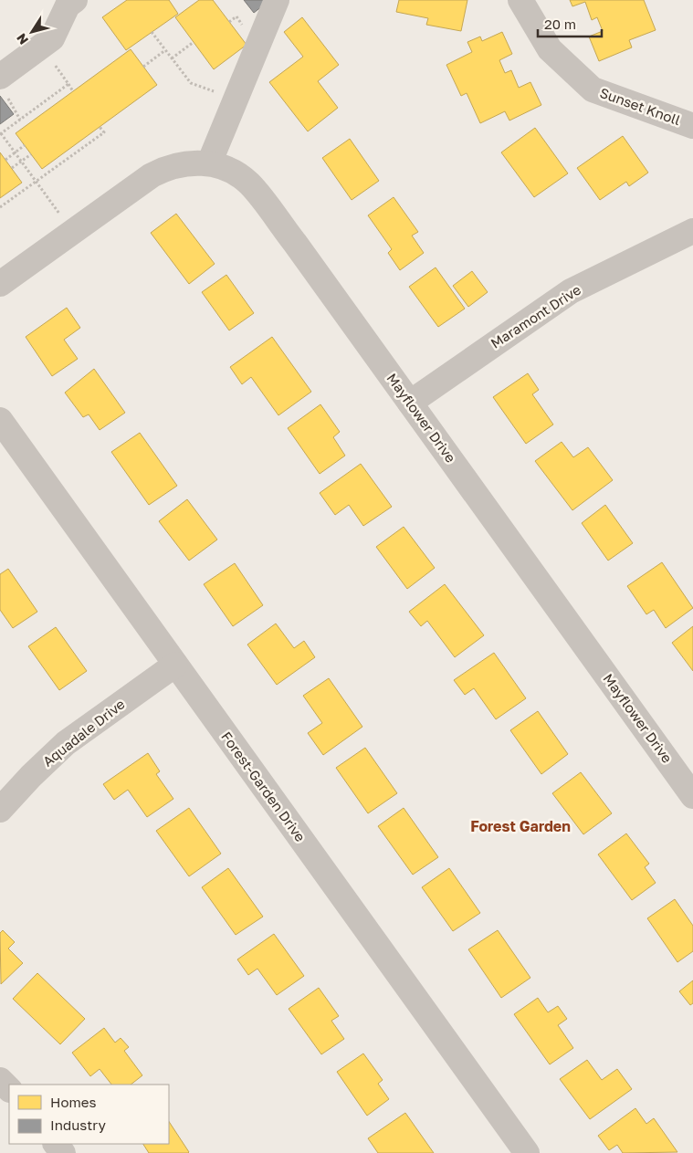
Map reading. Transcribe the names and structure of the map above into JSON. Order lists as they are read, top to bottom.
{
  "streets": {
    "street": [
      "Sunset Knoll",
      "Maramont Drive",
      "Mayflower Drive",
      "Aquadale Drive",
      "Forest-Garden Drive"
    ]
  },
  "crossings": [
    ["Maramont Drive", "Mayflower Drive"],
    ["Aquadale Drive", "Forest-Garden Drive"]
  ],
  "districts": ["Forest Garden"],
  "legend": ["Homes", "Industry"],
  "scale_bar": "20 m",
  "north": "bottom left"
}
